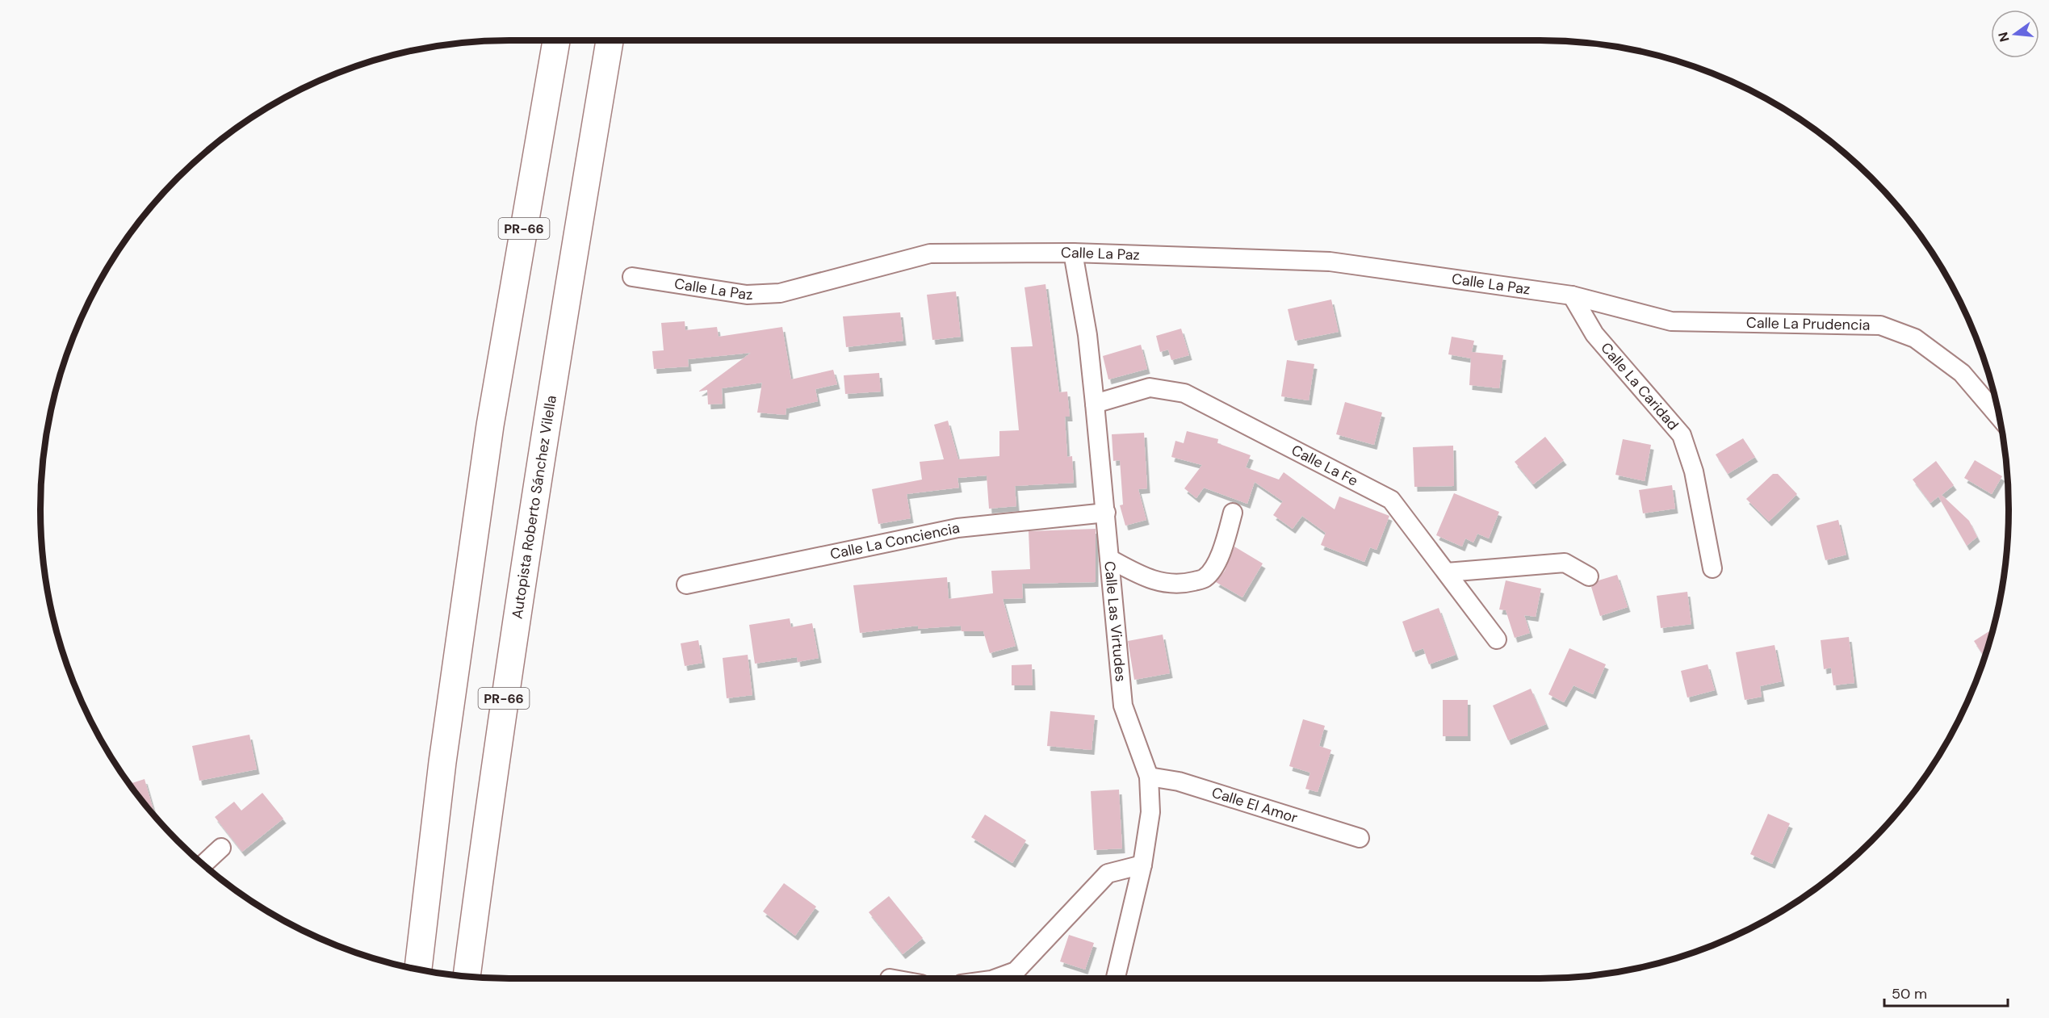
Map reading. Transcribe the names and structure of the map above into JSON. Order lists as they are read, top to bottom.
{
  "streets": {
    "highway": ["PR-66", "Autopista Roberto Sánchez Vilella"],
    "street": [
      "Calle La Paz",
      "Calle La Prudencia",
      "Calle La Caridad",
      "Calle La Fe",
      "Calle La Conciencia",
      "Calle Las Virtudes",
      "Calle El Amor"
    ]
  },
  "crossings": [
    ["Calle La Paz", "Calle La Prudencia"],
    ["Calle La Paz", "Calle La Caridad"],
    ["Calle La Paz", "Calle Las Virtudes"],
    ["Calle La Prudencia", "Calle La Caridad"],
    ["Calle La Fe", "Calle Las Virtudes"],
    ["Calle La Conciencia", "Calle Las Virtudes"],
    ["Calle Las Virtudes", "Calle El Amor"]
  ],
  "scale_bar": "50 m",
  "north": "left"
}
